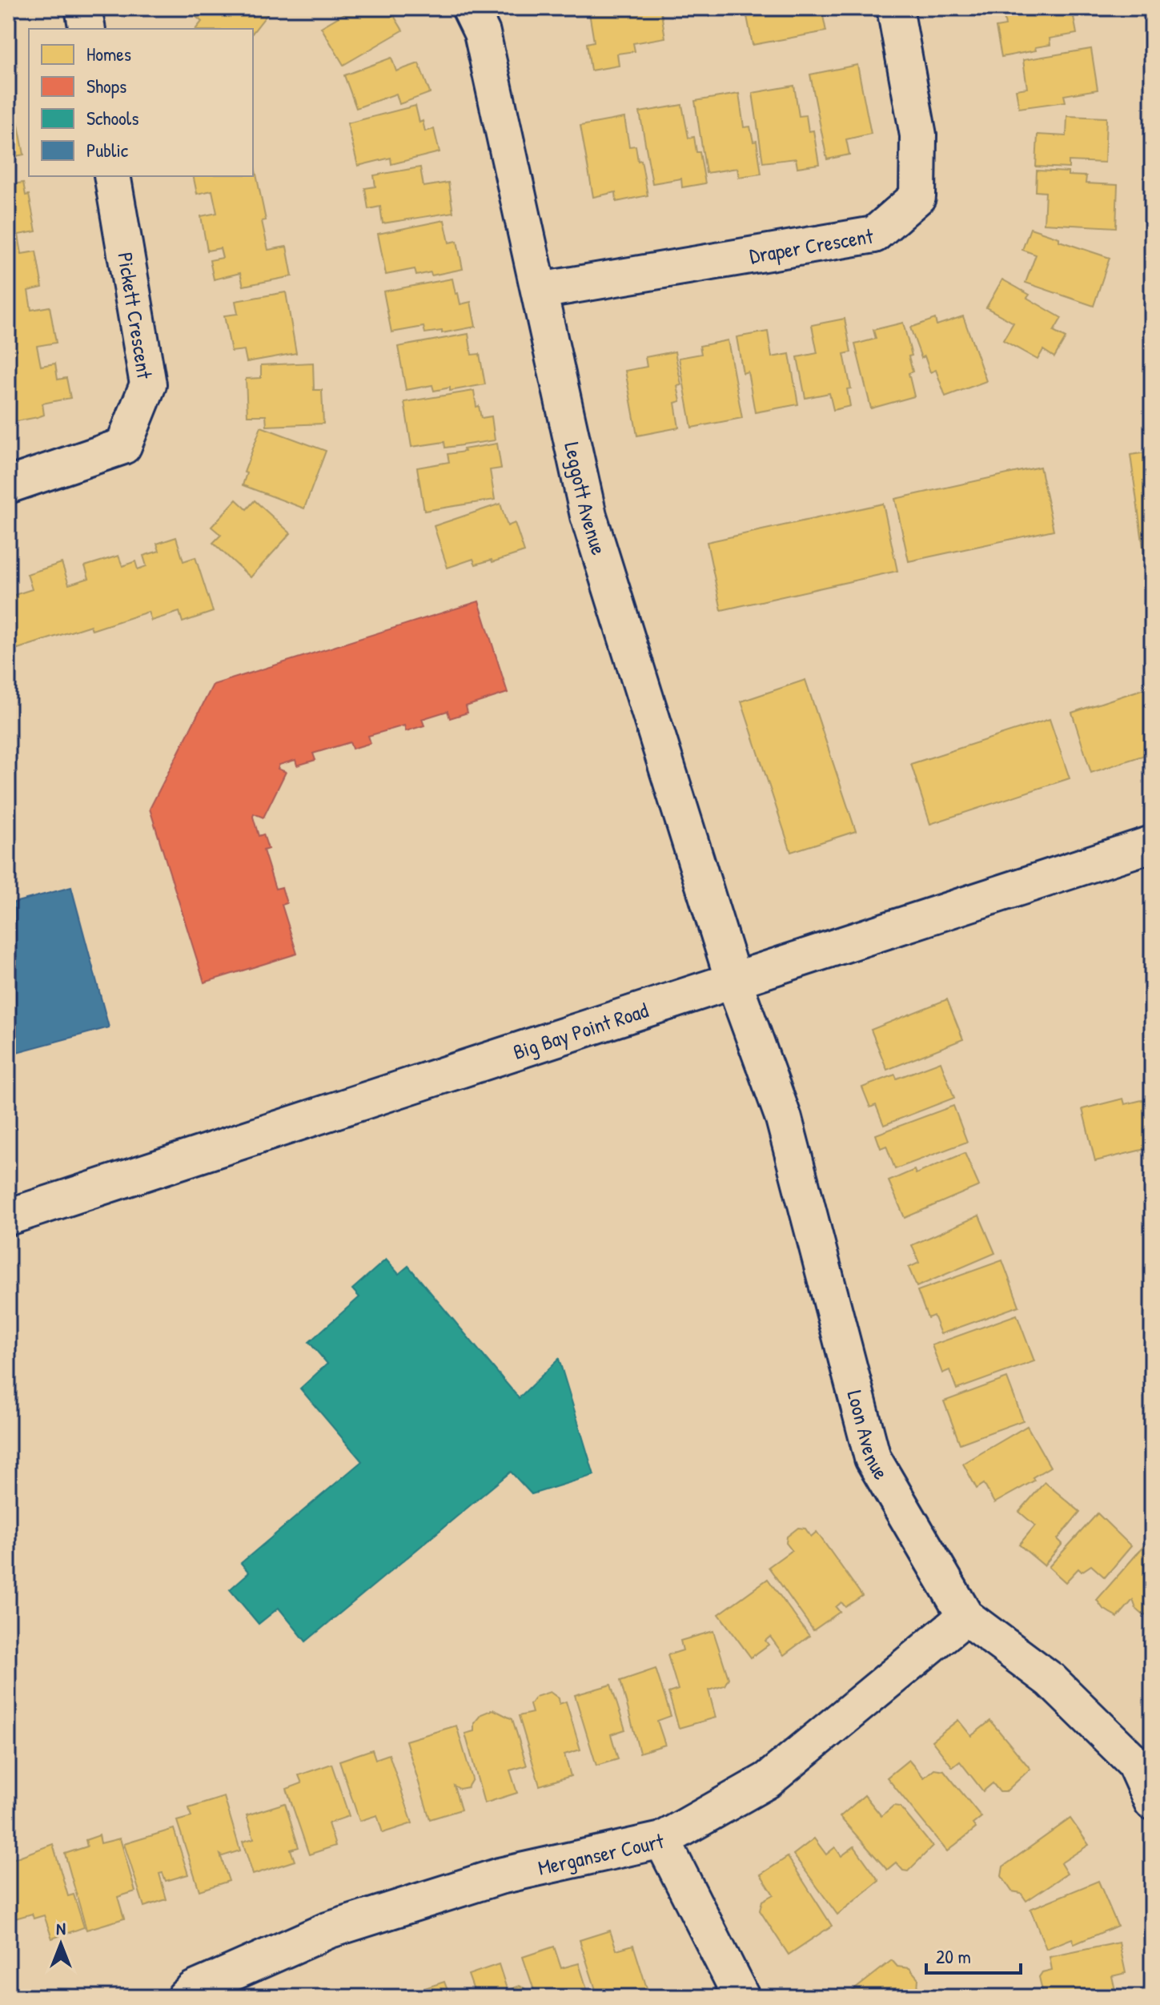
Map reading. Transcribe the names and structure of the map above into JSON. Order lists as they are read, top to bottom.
{
  "streets": {
    "street": [
      "Draper Crescent",
      "Pickett Crescent",
      "Leggott Avenue",
      "Big Bay Point Road",
      "Loon Avenue",
      "Merganser Court"
    ]
  },
  "crossings": [
    ["Draper Crescent", "Leggott Avenue"],
    ["Leggott Avenue", "Big Bay Point Road"],
    ["Leggott Avenue", "Loon Avenue"],
    ["Big Bay Point Road", "Loon Avenue"],
    ["Loon Avenue", "Merganser Court"]
  ],
  "legend": [
    "Homes",
    "Shops",
    "Schools",
    "Public"
  ],
  "scale_bar": "20 m",
  "north": "top"
}
